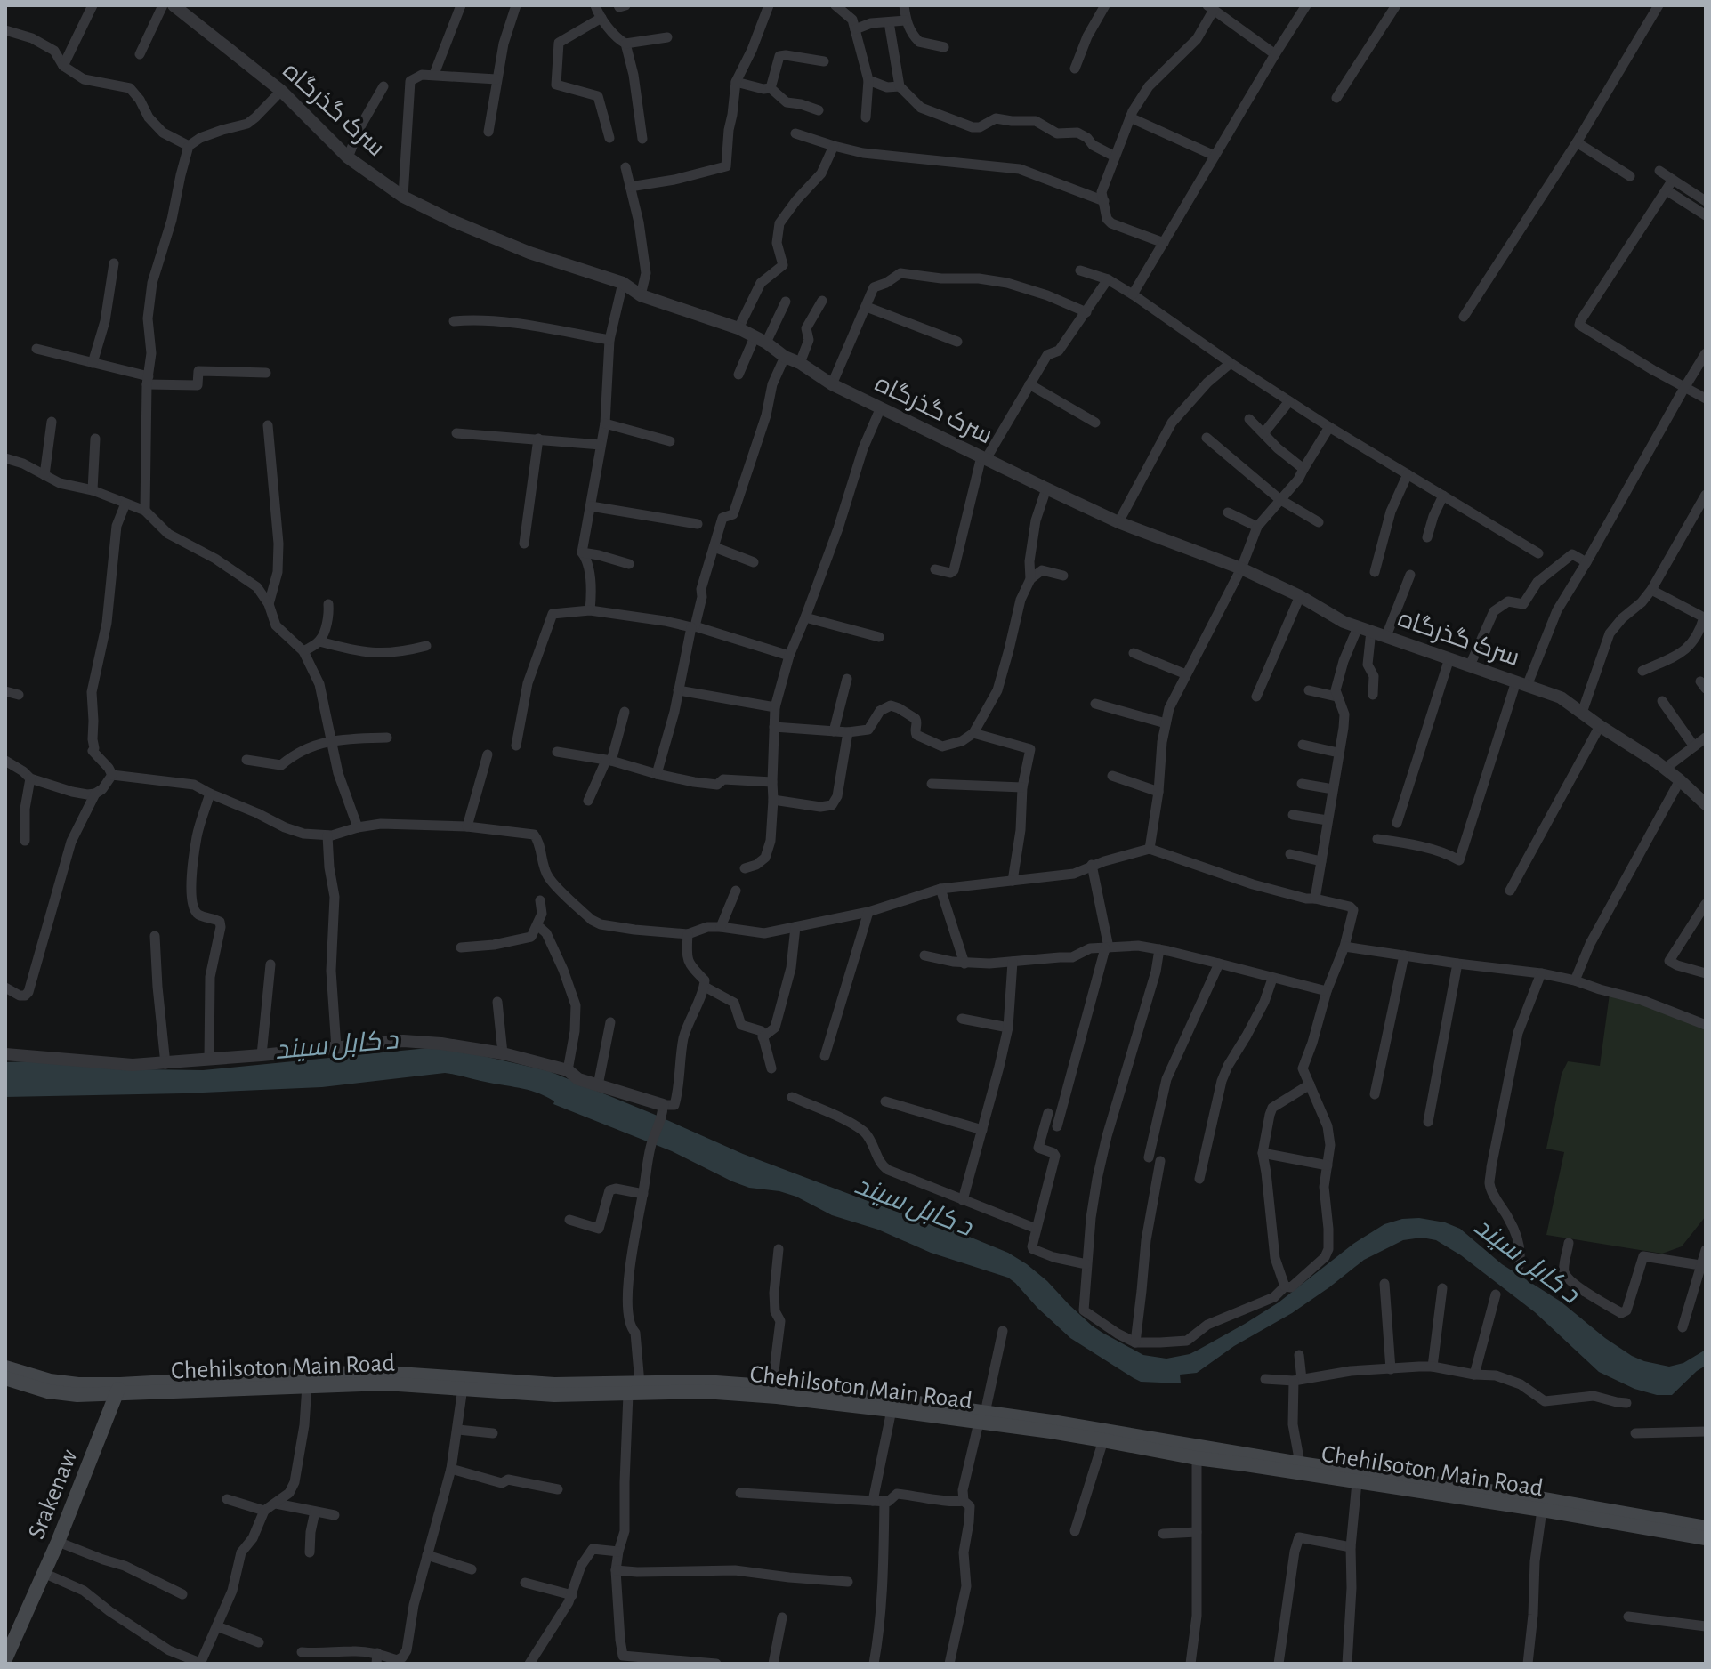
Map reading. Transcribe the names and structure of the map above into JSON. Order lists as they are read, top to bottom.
{
  "streets": {
    "main road": ["Chehilsoton Main Road", "Srakenaw"],
    "street": ["سرک گذرگاه"]
  },
  "crossings": [
    ["Chehilsoton Main Road", "Srakenaw"]
  ],
  "water": ["د کابل سيند"]
}
